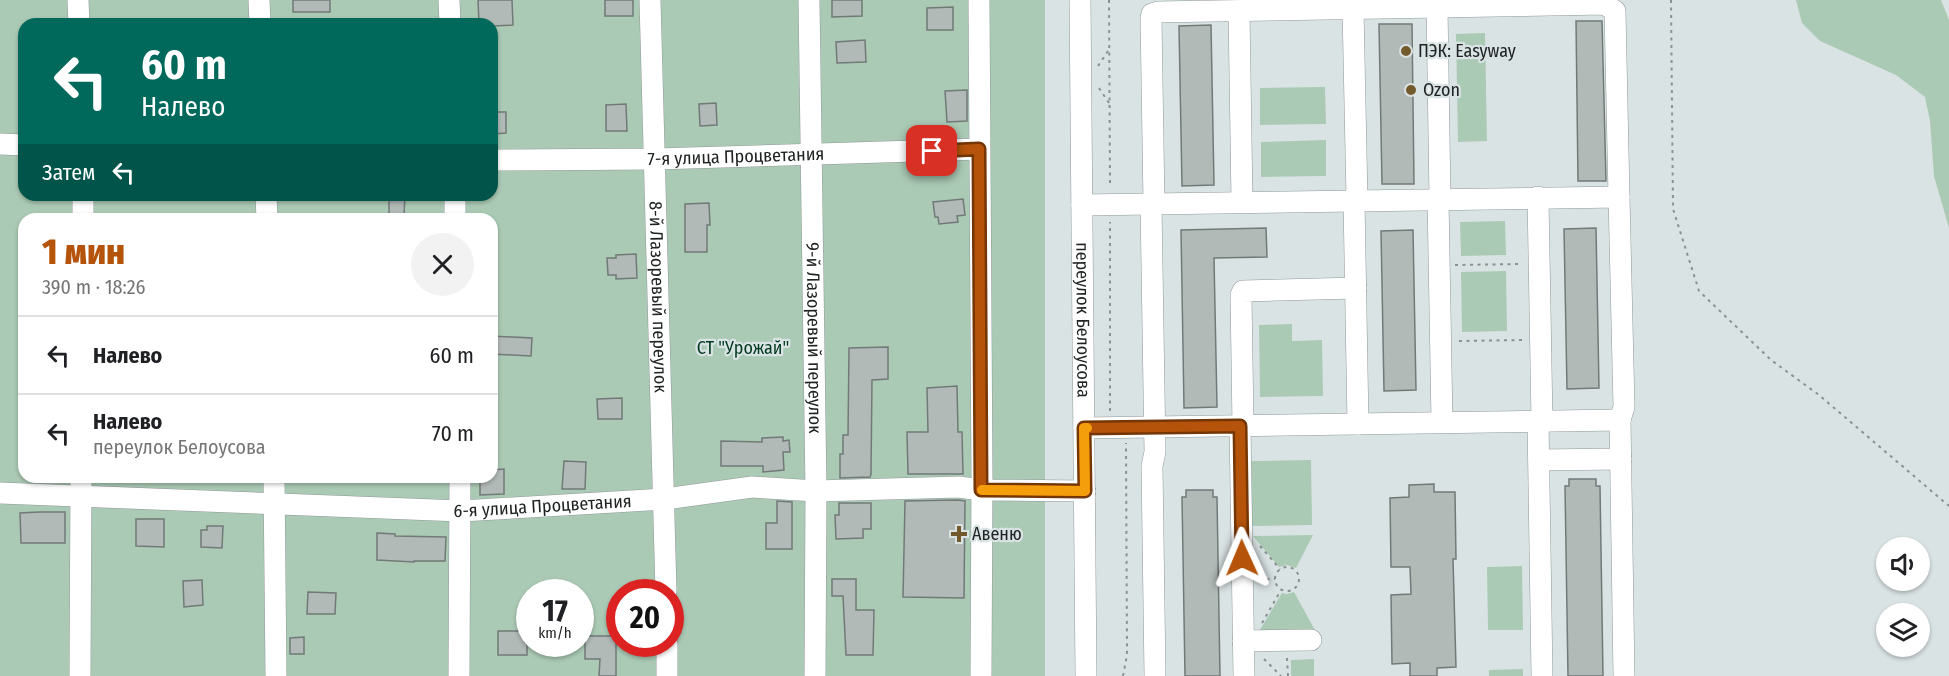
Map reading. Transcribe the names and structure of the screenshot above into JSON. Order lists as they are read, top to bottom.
{
  "streets": {
    "street": [
      "7-я улица Процветания",
      "8-й Лазоревый переулок",
      "переулок Белоусова",
      "9-й Лазоревый переулок",
      "6-я улица Процветания"
    ]
  },
  "crossings": [
    ["7-я улица Процветания", "8-й Лазоревый переулок"],
    ["7-я улица Процветания", "9-й Лазоревый переулок"],
    ["8-й Лазоревый переулок", "6-я улица Процветания"],
    ["переулок Белоусова", "6-я улица Процветания"],
    ["9-й Лазоревый переулок", "6-я улица Процветания"]
  ],
  "parks": ["СТ \"Урожай\""],
  "places": {
    "other": ["ПЭК: Easyway", "Ozon"],
    "health": ["Авеню"]
  },
  "page": {
    "turn": ["60 m", "Налево"],
    "then": "Затем",
    "heading": ["1 мин", "390 m · 18:26"],
    "list": [
      {
        "name": "Налево",
        "value": "60 m"
      },
      {
        "name": "Налево",
        "note": "переулок Белоусова",
        "value": "70 m"
      }
    ],
    "speed": "17 km/h",
    "limit": "20"
  }
}
